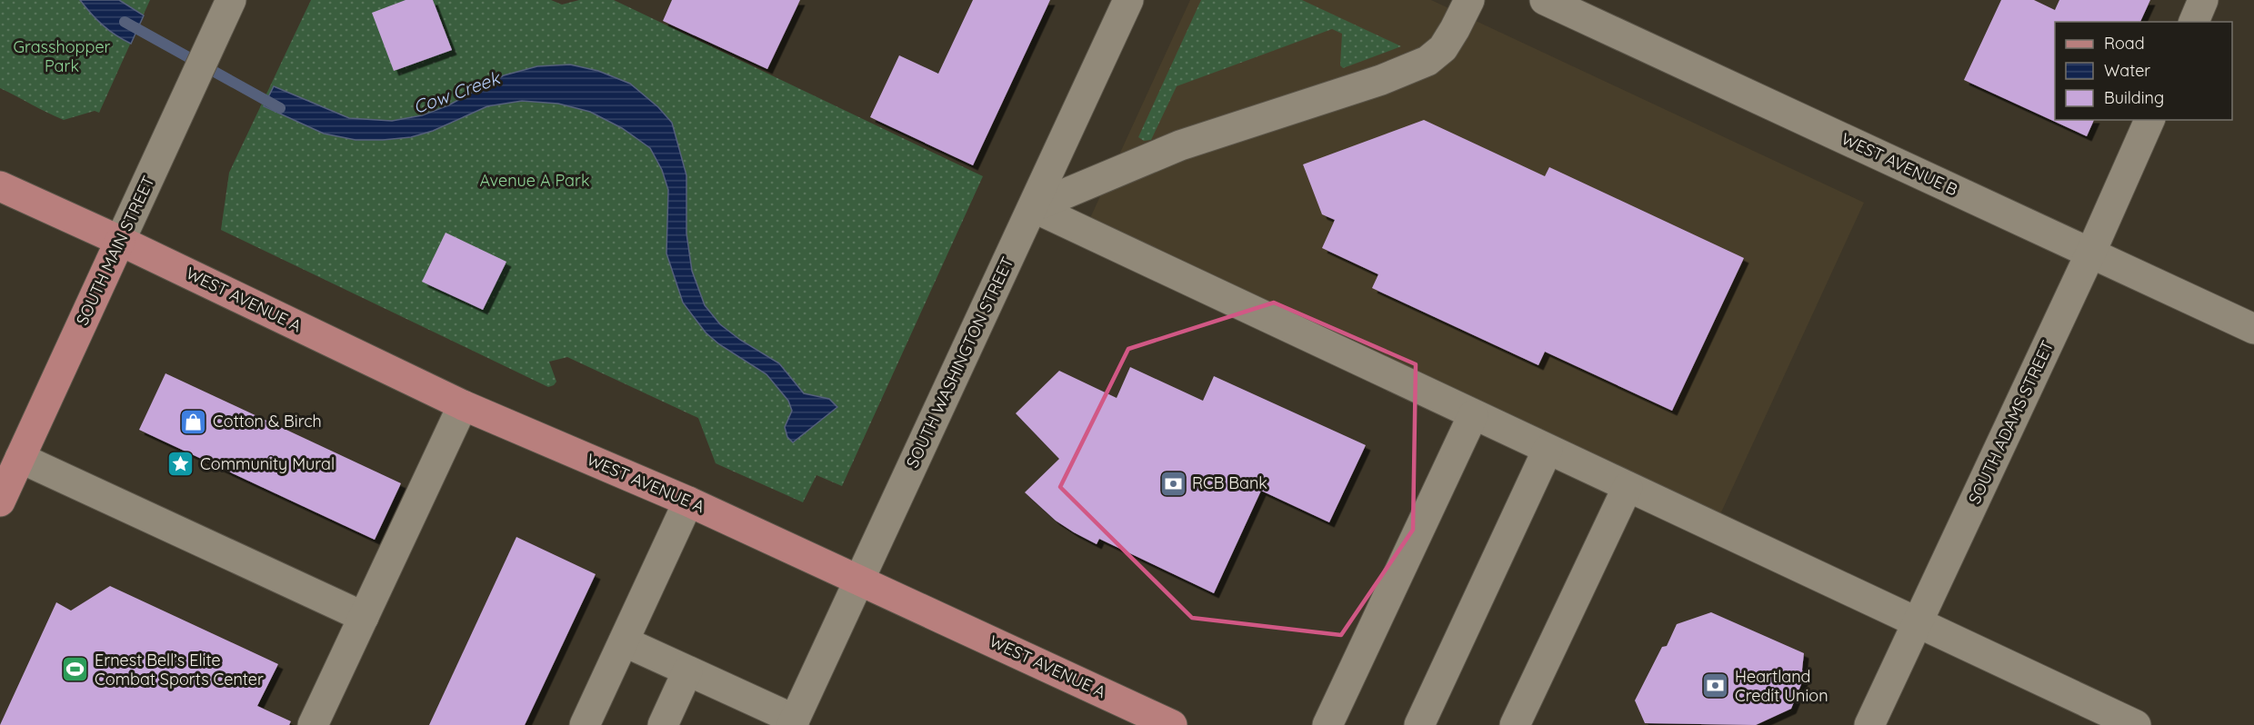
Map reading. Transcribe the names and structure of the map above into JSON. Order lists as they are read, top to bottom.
{
  "streets": {
    "main road": ["SOUTH MAIN STREET", "WEST AVENUE A"],
    "street": ["WEST AVENUE B", "SOUTH WASHINGTON STREET", "SOUTH ADAMS STREET"]
  },
  "crossings": [
    ["WEST AVENUE B", "SOUTH ADAMS STREET"],
    ["SOUTH MAIN STREET", "WEST AVENUE A"],
    ["WEST AVENUE A", "SOUTH WASHINGTON STREET"]
  ],
  "water": ["Cow Creek"],
  "parks": ["Grasshopper Park", "Avenue A Park"],
  "places": {
    "shop": ["Cotton & Birch"],
    "place": ["Community Mural"],
    "bank": ["RCB Bank", "Heartland Credit Union"],
    "sports": ["Ernest Bell’s Elite Combat Sports Center"]
  },
  "legend": ["Road", "Water", "Building"]
}
